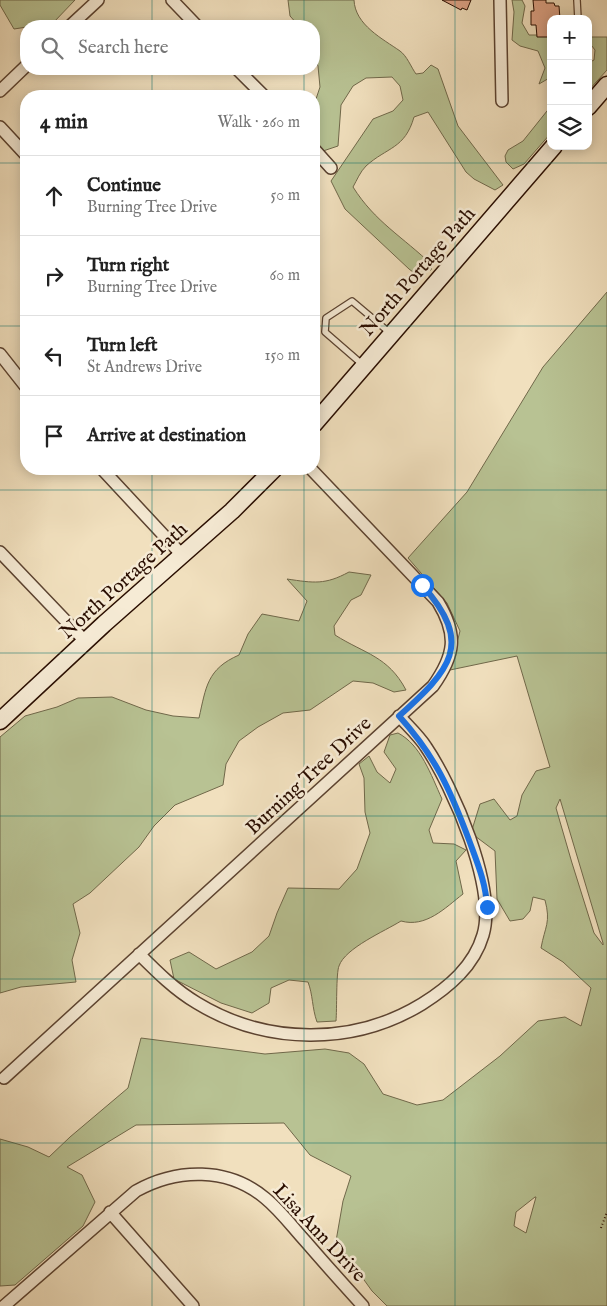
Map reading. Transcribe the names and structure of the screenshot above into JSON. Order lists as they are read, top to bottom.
{
  "streets": {
    "main road": ["North Portage Path"],
    "street": ["Burning Tree Drive", "Lisa Ann Drive"]
  },
  "page": {
    "map_buttons": ["+", "−"],
    "search": "Search here",
    "heading": ["4 min", "Walk · 260 m"],
    "list": [
      ["Continue", "Burning Tree Drive", "50 m"],
      ["Turn right", "Burning Tree Drive", "60 m"],
      ["Turn left", "St Andrews Drive", "150 m"],
      "Arrive at destination"
    ]
  }
}
